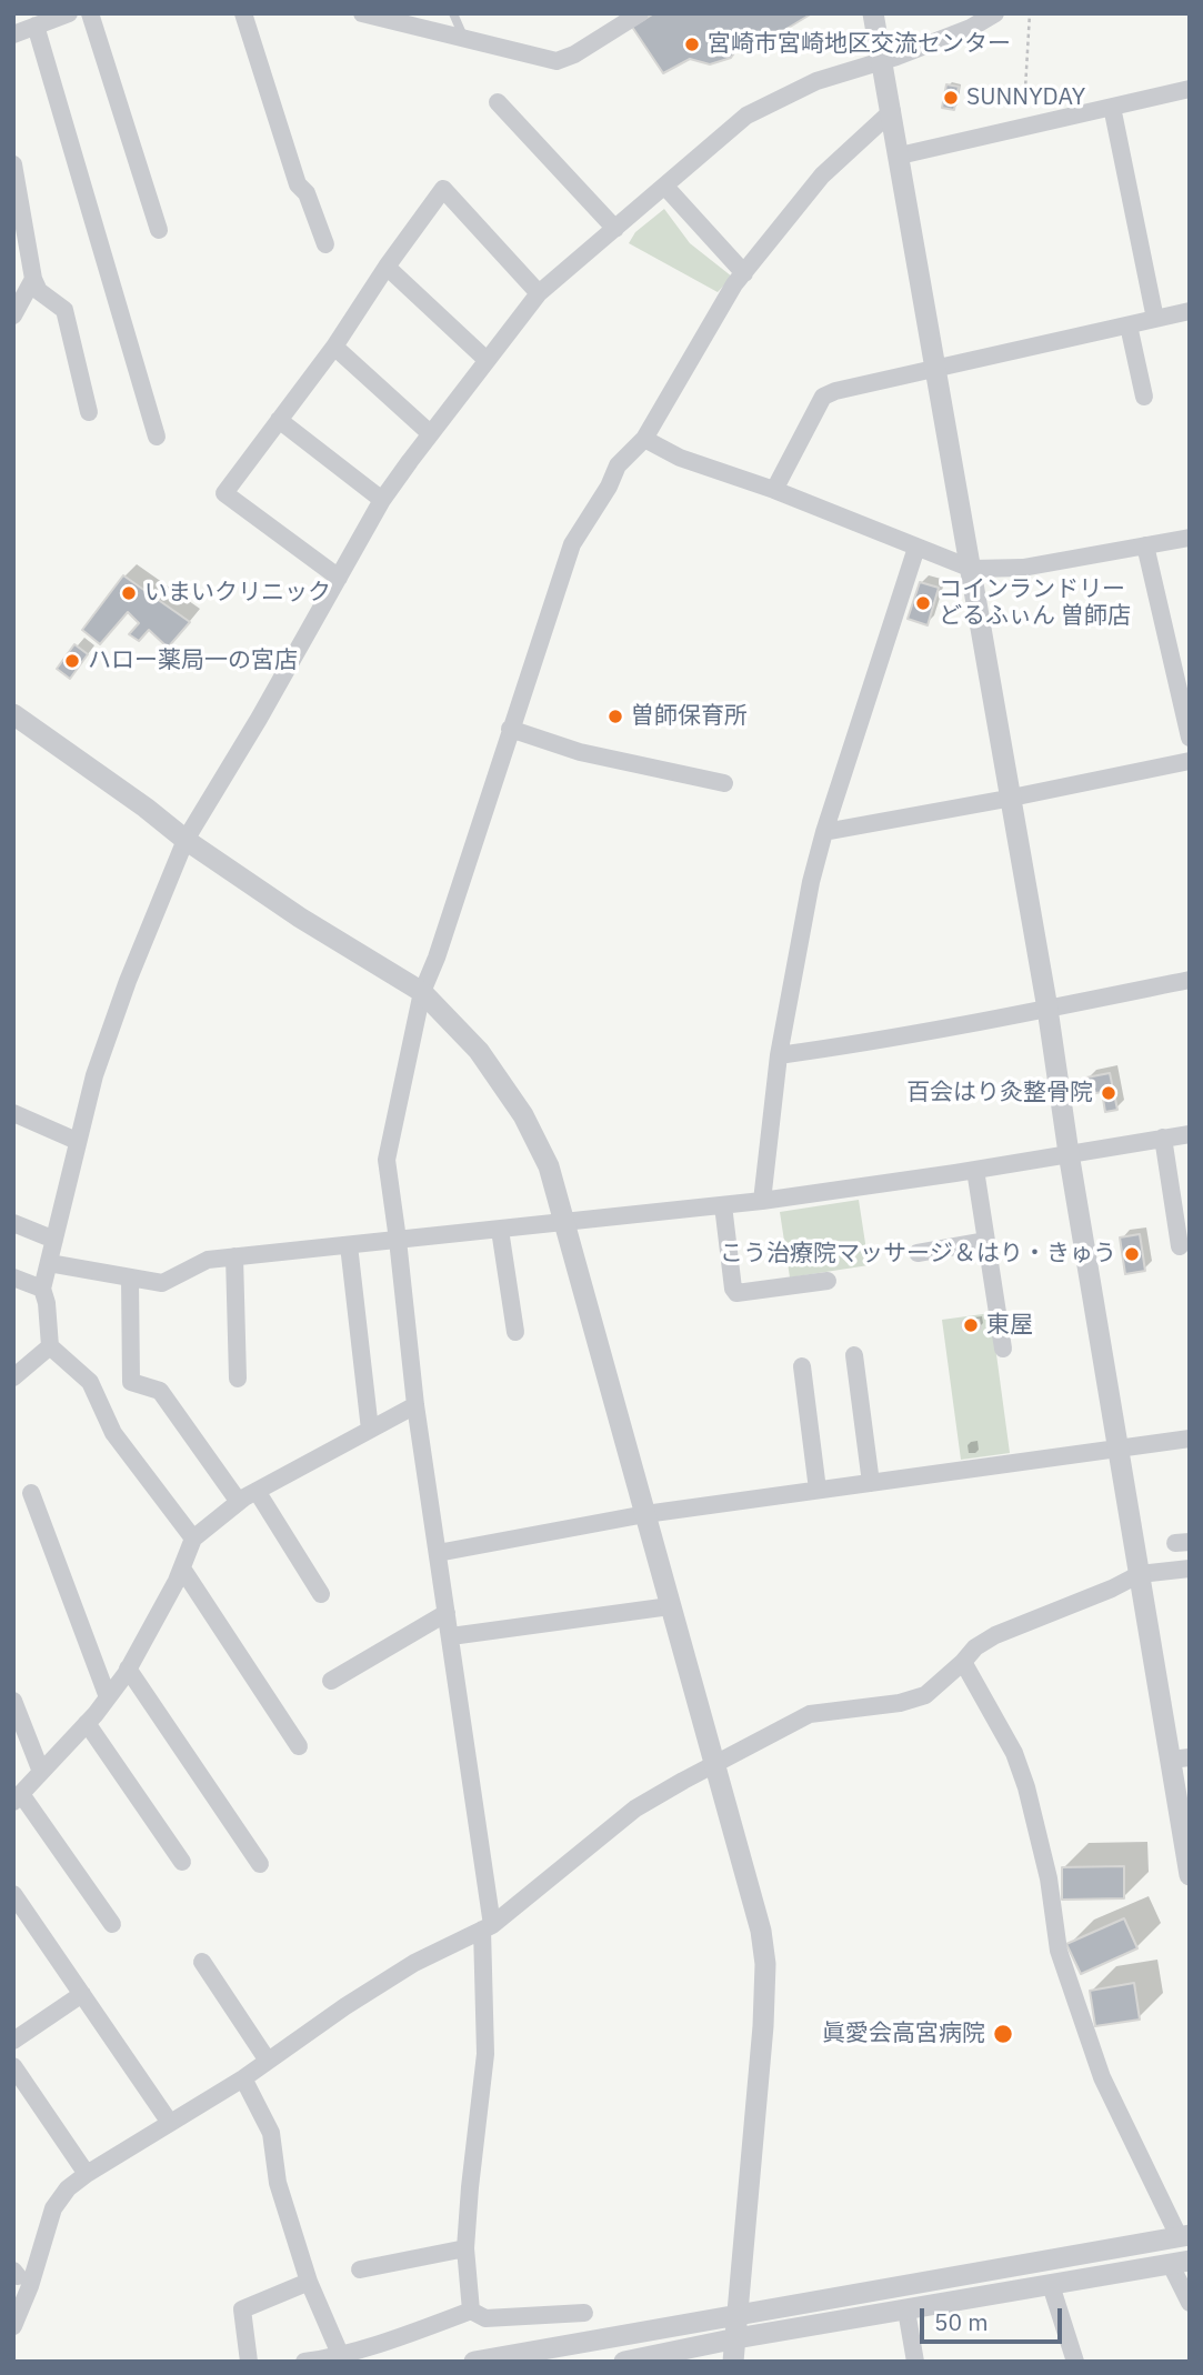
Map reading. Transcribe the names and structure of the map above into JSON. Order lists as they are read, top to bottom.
{
  "places": [
    "宮崎市宮崎地区交流センター",
    "SUNNYDAY",
    "いまいクリニック",
    "コインランドリー どるふぃん 曽師店",
    "ハロー薬局一の宮店",
    "曽師保育所",
    "百会はり灸整骨院",
    "こう治療院マッサージ＆はり・きゅう",
    "東屋",
    "眞愛会高宮病院"
  ],
  "scale_bar": "50 m"
}
